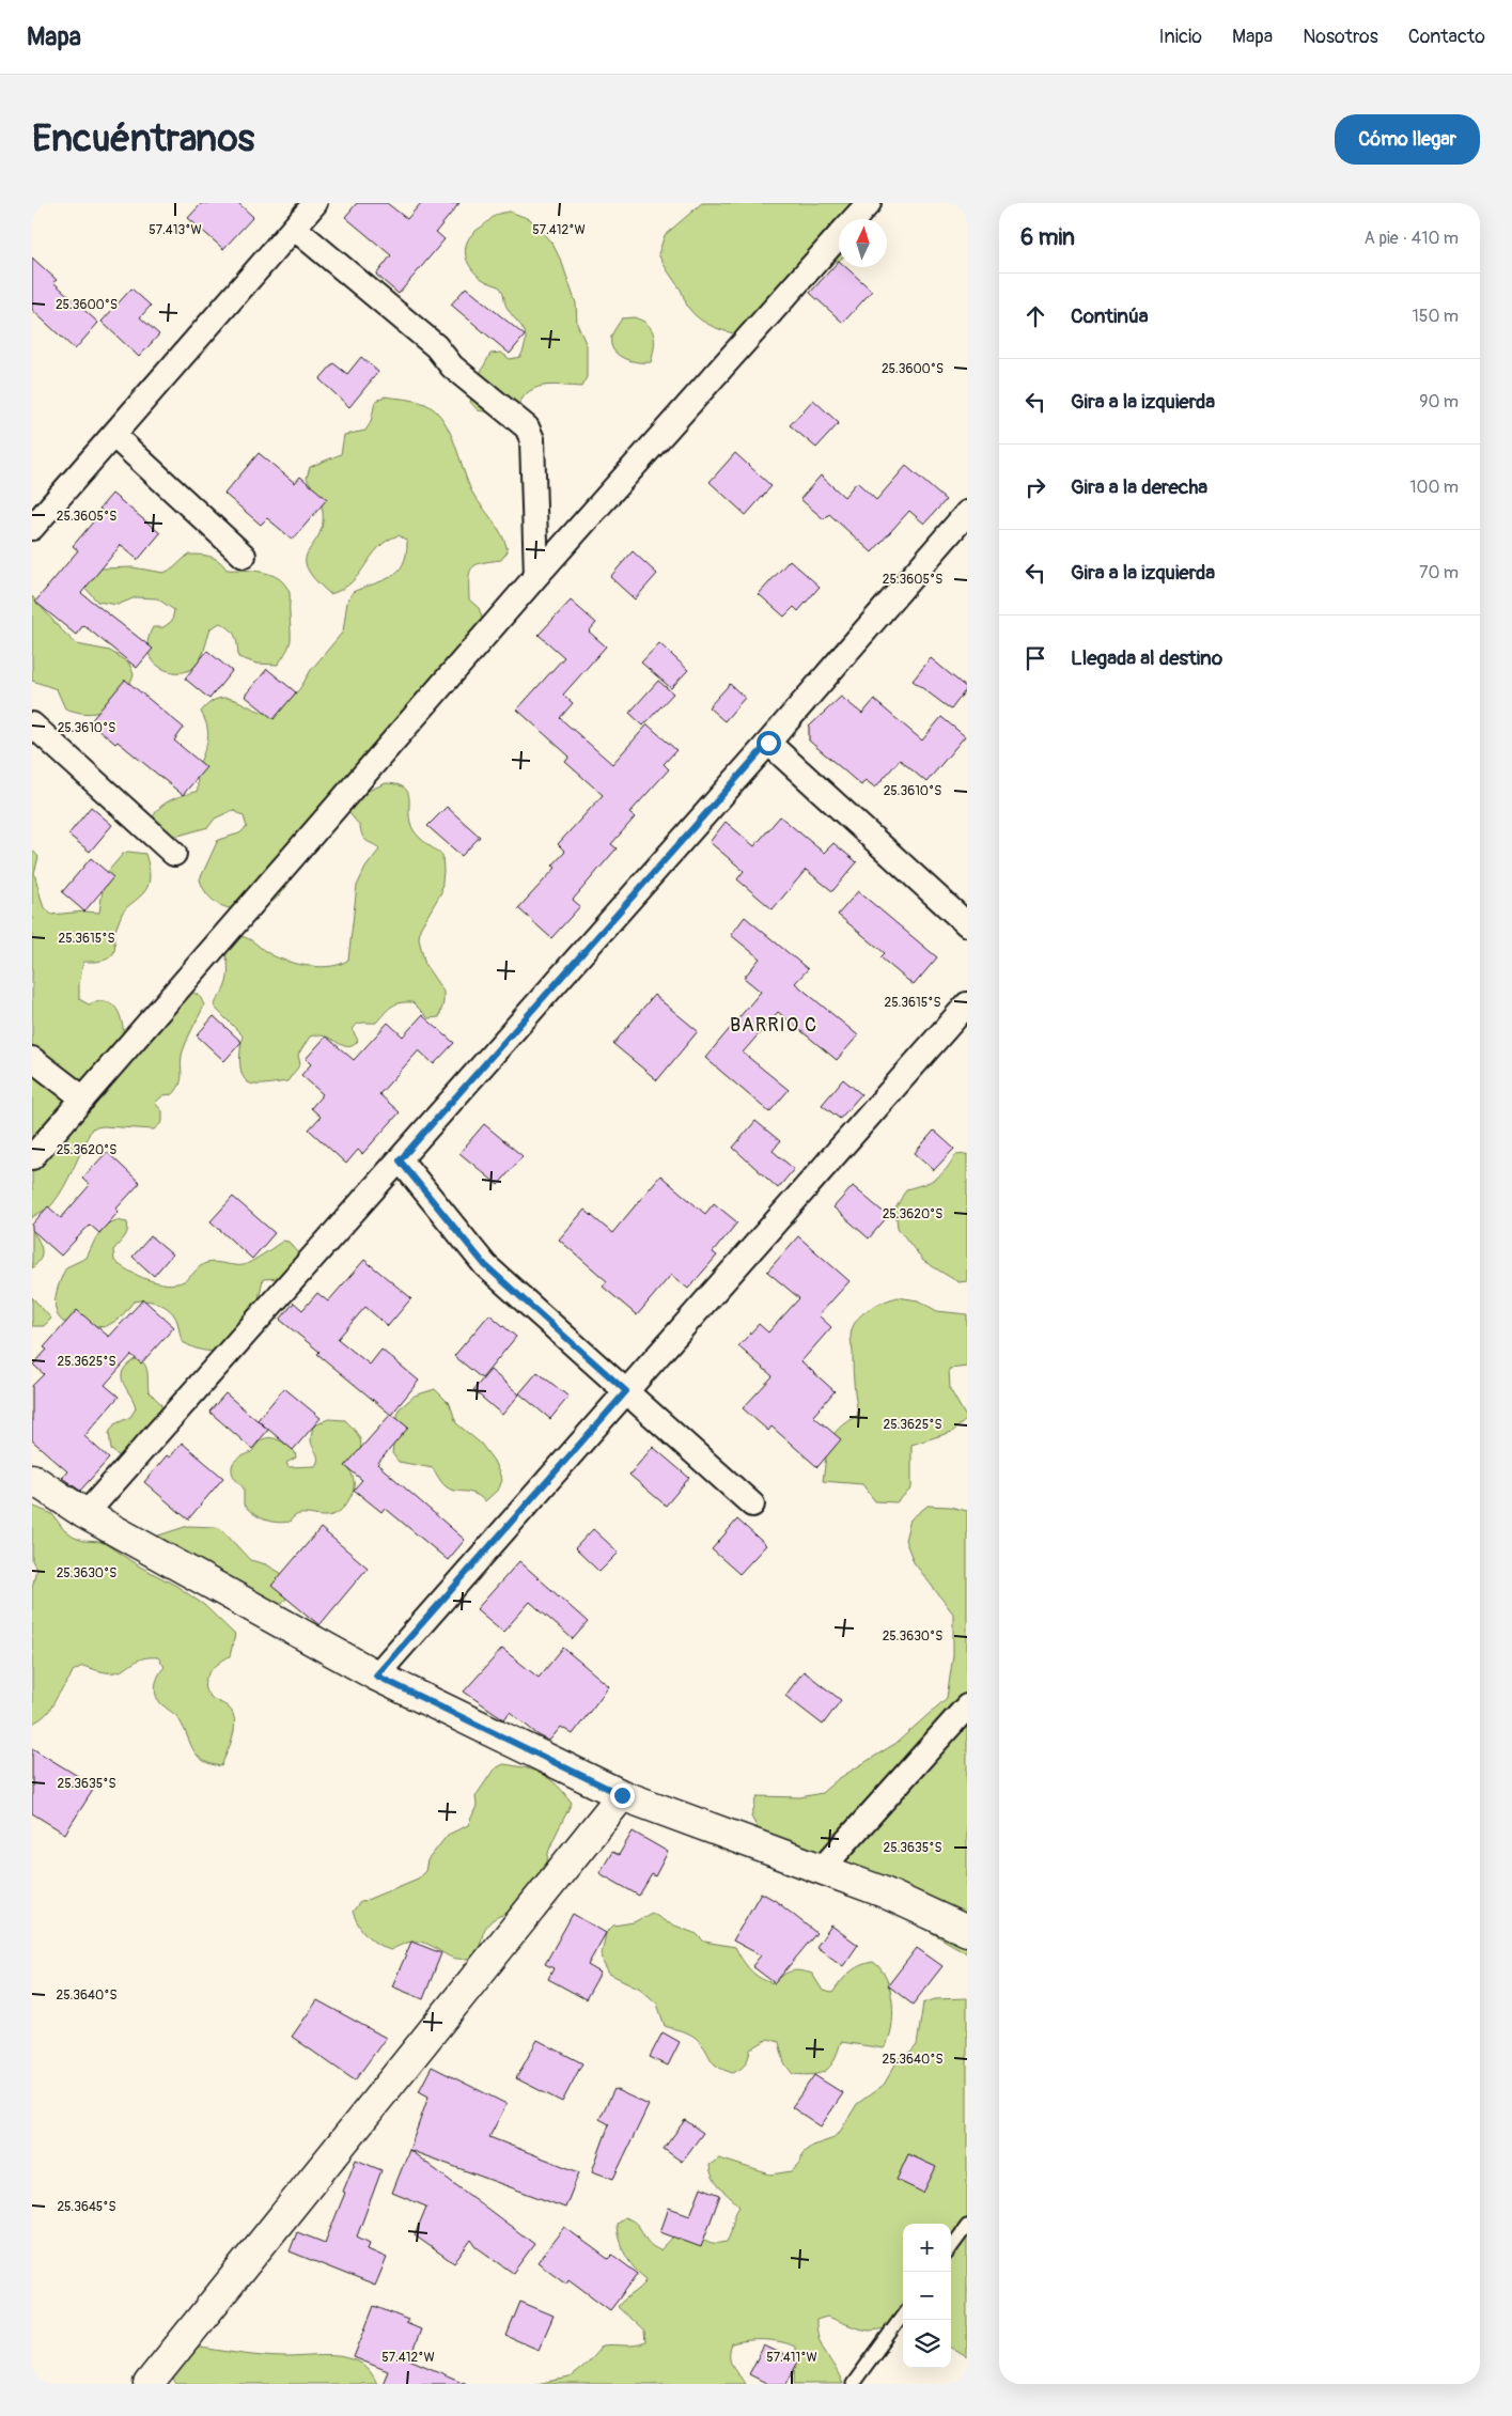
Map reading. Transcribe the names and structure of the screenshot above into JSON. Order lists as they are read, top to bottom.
{
  "districts": ["BARRIO C"],
  "north": "top",
  "page": {
    "header": "Mapa",
    "nav": [
      "Inicio",
      "Mapa",
      "Nosotros",
      "Contacto"
    ],
    "buttons": "Cómo llegar",
    "title": "Encuéntranos",
    "heading": ["6 min", "A pie · 410 m"],
    "list": [
      ["Continúa", "150 m"],
      ["Gira a la izquierda", "90 m"],
      ["Gira a la derecha", "100 m"],
      ["Gira a la izquierda", "70 m"],
      "Llegada al destino"
    ],
    "map_buttons": ["+", "−"]
  },
  "coordinates": [
    "57.413°W",
    "57.412°W",
    "25.3600°S",
    "25.3605°S",
    "25.3610°S",
    "25.3615°S",
    "25.3620°S",
    "25.3625°S",
    "25.3630°S",
    "25.3635°S",
    "25.3640°S",
    "25.3645°S",
    "57.411°W"
  ]
}
